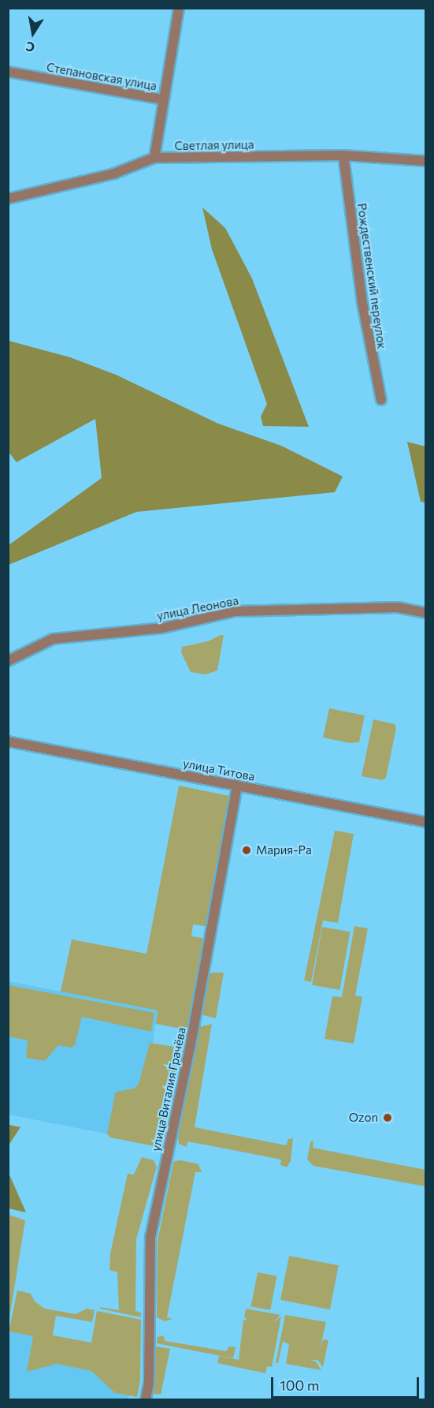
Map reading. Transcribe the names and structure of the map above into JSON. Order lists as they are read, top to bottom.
{
  "streets": {
    "street": [
      "Степановская улица",
      "Светлая улица",
      "Рождественский переулок",
      "улица Леонова",
      "улица Титова",
      "улица Виталия Грачёва"
    ]
  },
  "crossings": [
    ["Светлая улица", "Рождественский переулок"],
    ["улица Титова", "улица Виталия Грачёва"]
  ],
  "places": ["Мария-Ра", "Ozon"],
  "scale_bar": "100 m",
  "north": "bottom"
}
